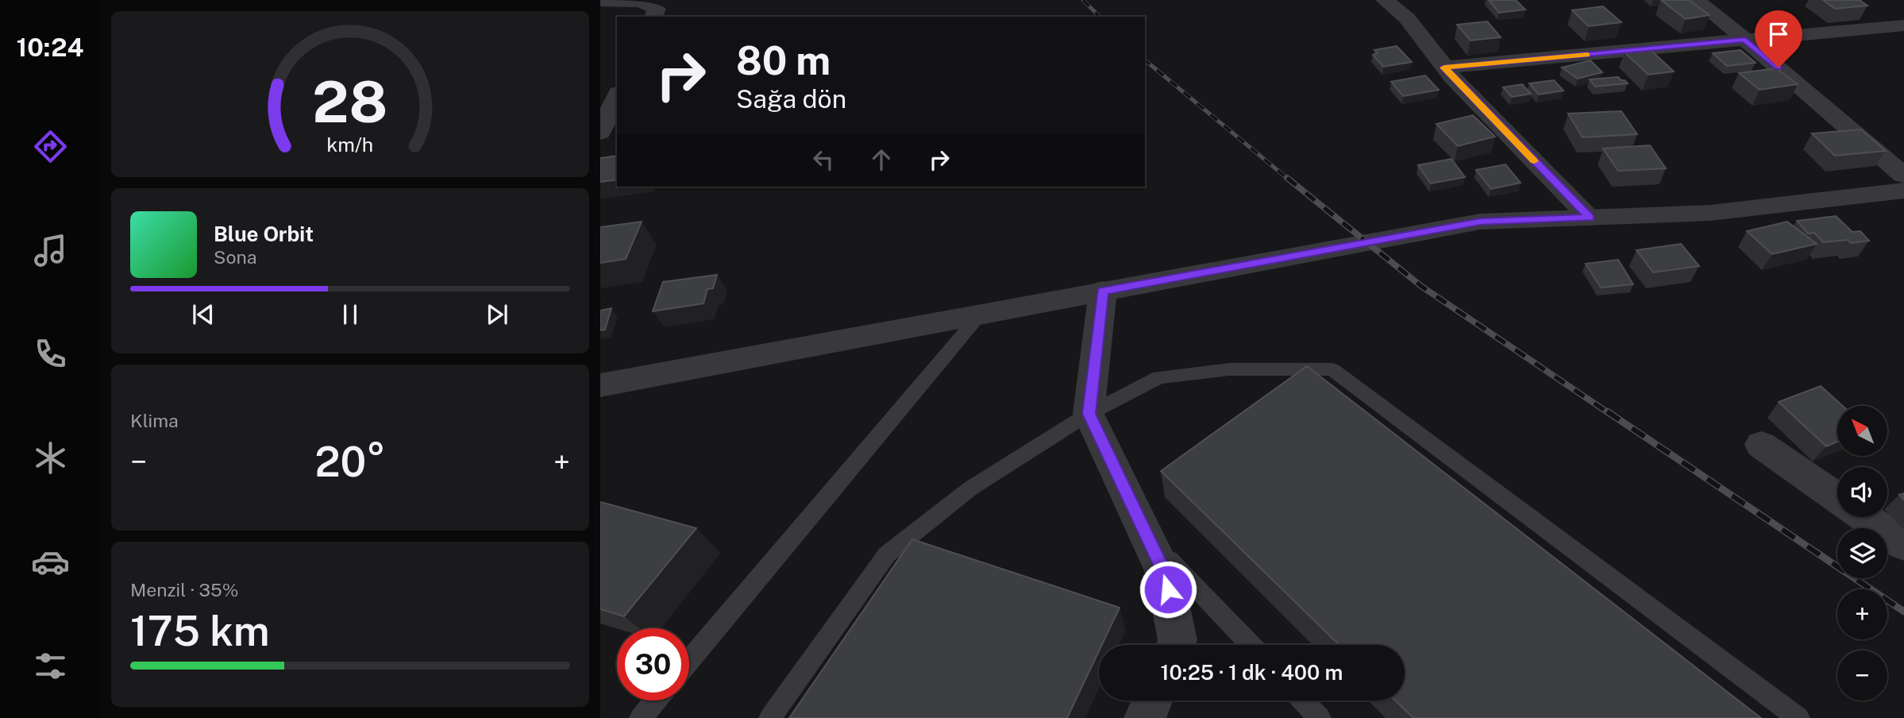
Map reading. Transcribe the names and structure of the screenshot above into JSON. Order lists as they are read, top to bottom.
{
  "north": "top left",
  "page": {
    "tabs": "10:24",
    "turn": ["80 m", "Sağa dön"],
    "song": ["Blue Orbit", "Sona"],
    "tile": [
      "Klima",
      ["Menzil · 35%", "175 km"]
    ],
    "map_buttons": ["+", "−"],
    "heat": ["−", "20°", "+"],
    "limit": "30",
    "trip": "10:25 · 1 dk · 400 m",
    "gauge": ["28", "km/h"]
  }
}
